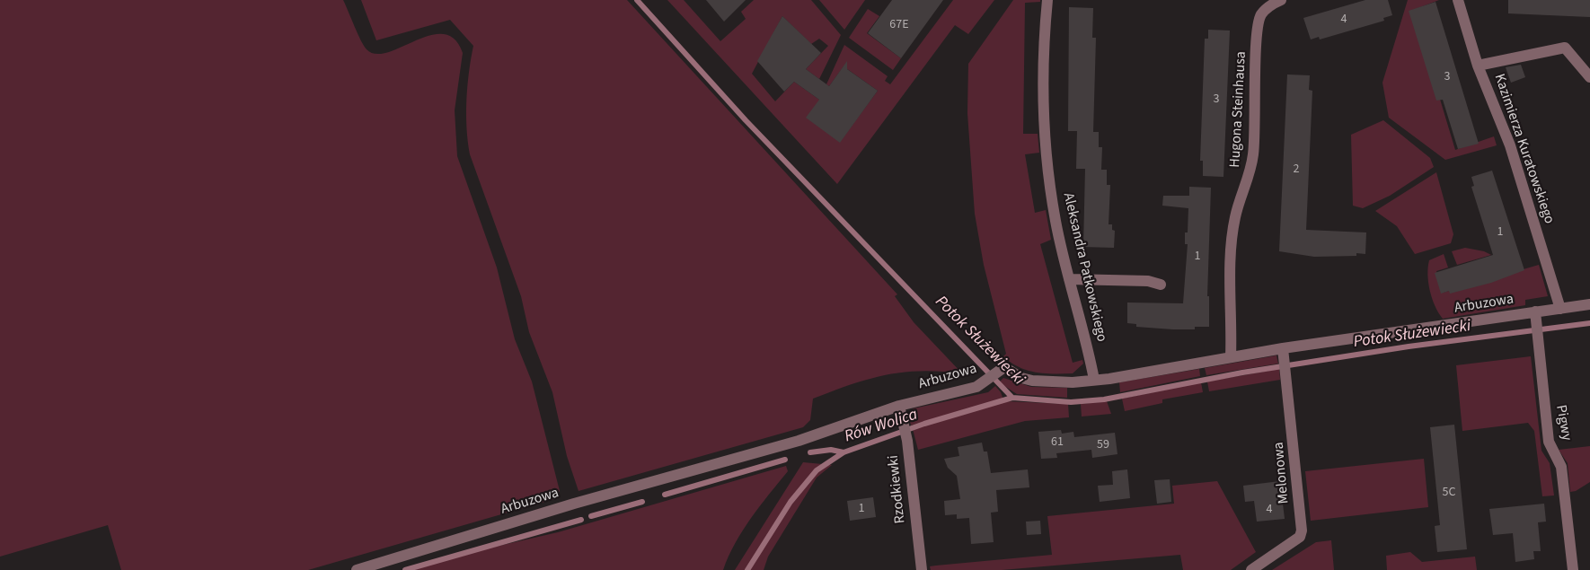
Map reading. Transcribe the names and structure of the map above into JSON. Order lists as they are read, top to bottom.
{
  "streets": {
    "street": [
      "Hugona Steinhausa",
      "Kazimierza Kuratowskiego",
      "Aleksandra Patkowskiego",
      "Arbuzowa",
      "Pigwy",
      "Melonowa",
      "Rzodkiewki"
    ]
  },
  "crossings": [
    ["Hugona Steinhausa", "Arbuzowa"],
    ["Kazimierza Kuratowskiego", "Arbuzowa"],
    ["Aleksandra Patkowskiego", "Arbuzowa"],
    ["Arbuzowa", "Pigwy"],
    ["Arbuzowa", "Melonowa"],
    ["Arbuzowa", "Rzodkiewki"]
  ],
  "water": ["Potok Służewiecki", "Rów Wolica"],
  "house_numbers": [
    "4",
    "67E",
    "3",
    "3",
    "2",
    "1",
    "1",
    "61",
    "59",
    "5C",
    "1",
    "4"
  ]
}
